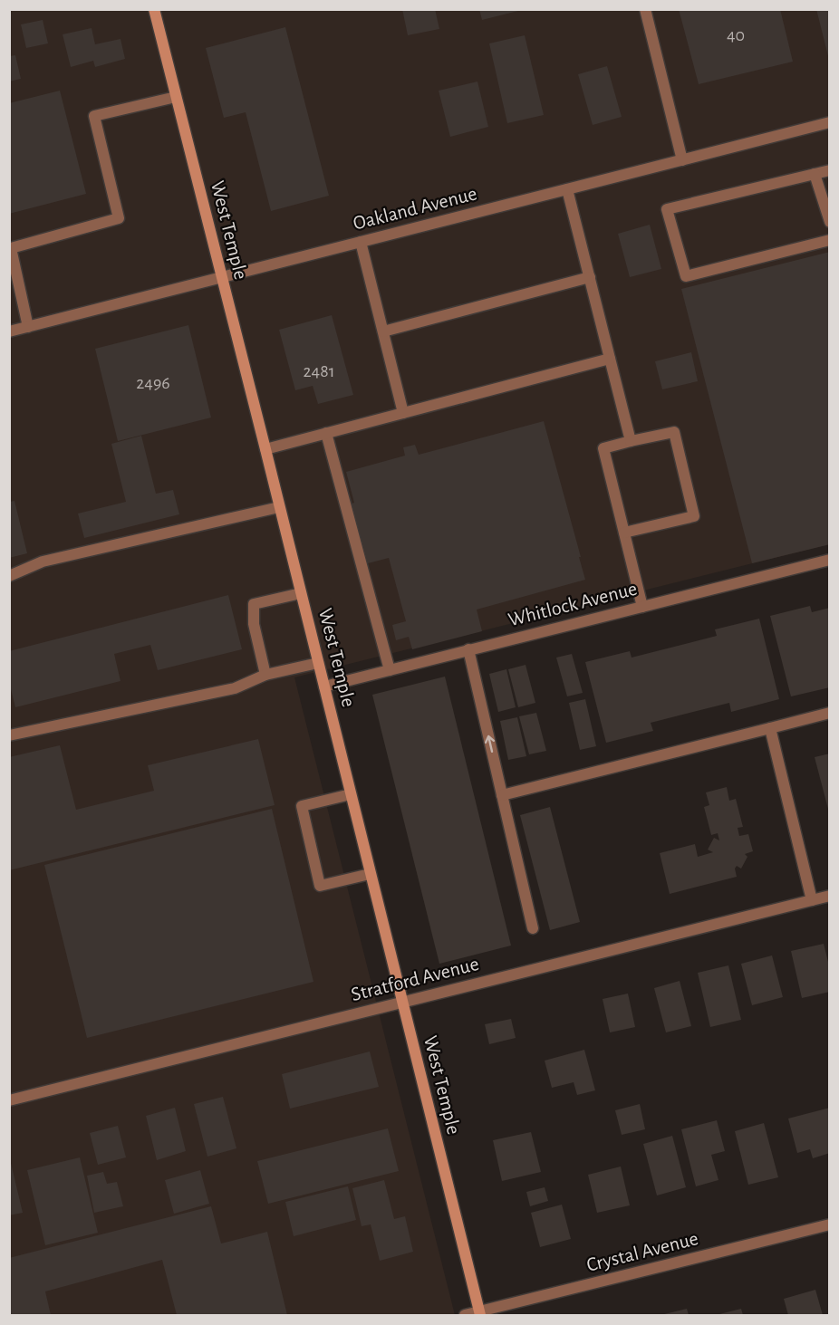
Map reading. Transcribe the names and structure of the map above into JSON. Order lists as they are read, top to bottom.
{
  "streets": {
    "street": [
      "Oakland Avenue",
      "West Temple",
      "Whitlock Avenue",
      "Stratford Avenue",
      "Crystal Avenue"
    ]
  },
  "crossings": [
    ["Oakland Avenue", "West Temple"],
    ["West Temple", "Whitlock Avenue"],
    ["West Temple", "Stratford Avenue"],
    ["West Temple", "Crystal Avenue"]
  ],
  "house_numbers": ["40", "2481", "2496"]
}
